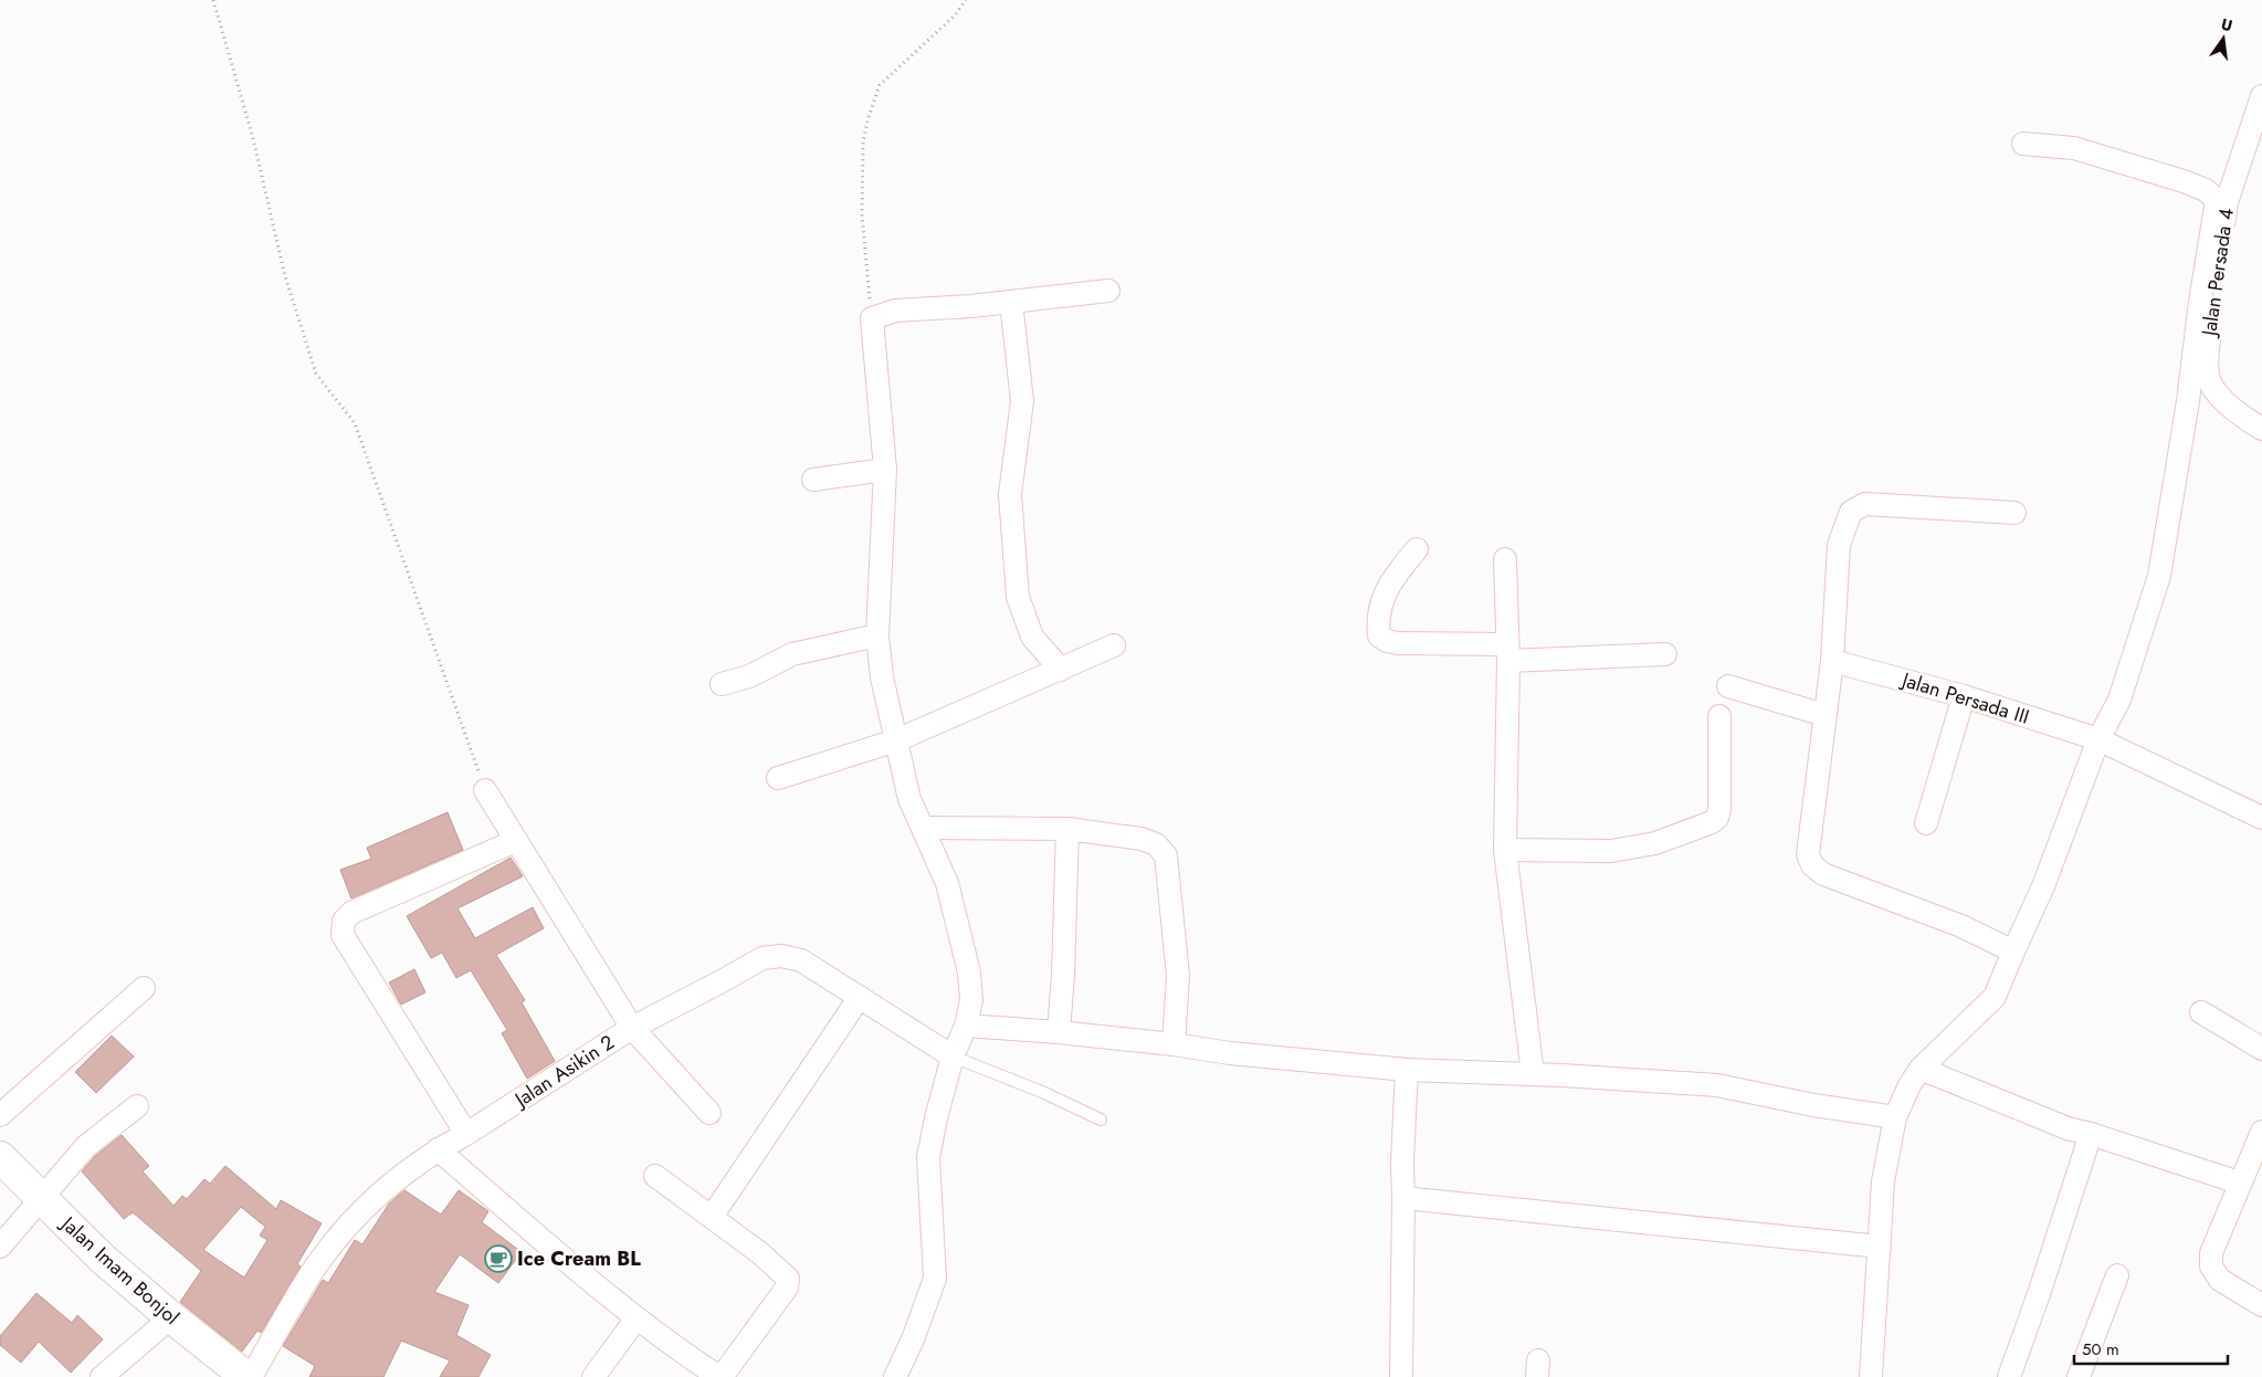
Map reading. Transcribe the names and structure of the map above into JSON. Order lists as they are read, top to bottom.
{
  "streets": {
    "highway": ["Jalan Imam Bonjol"],
    "street": ["Jalan Persada 4", "Jalan Persada III", "Jalan Asikin 2"]
  },
  "crossings": [
    ["Jalan Asikin 2", "Jalan Imam Bonjol"]
  ],
  "places": {
    "cafe": ["Ice Cream BL"]
  },
  "scale_bar": "50 m",
  "north": "top"
}
